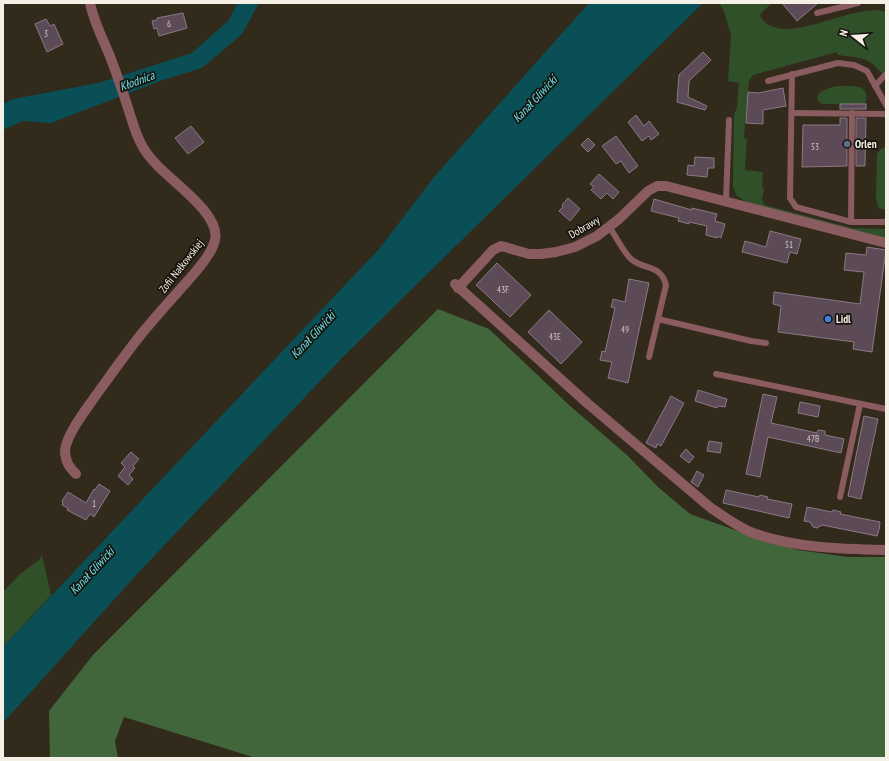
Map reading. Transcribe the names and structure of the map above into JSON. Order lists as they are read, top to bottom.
{
  "streets": {
    "street": ["Dobrawy", "Zofii Nałkowskiej"]
  },
  "water": ["Kłodnica", "Kanał Gliwicki"],
  "places": ["Orlen", "Lidl"],
  "house_numbers": [
    "6",
    "3",
    "53",
    "51",
    "43F",
    "49",
    "43E",
    "47B",
    "1"
  ],
  "north": "left"
}
